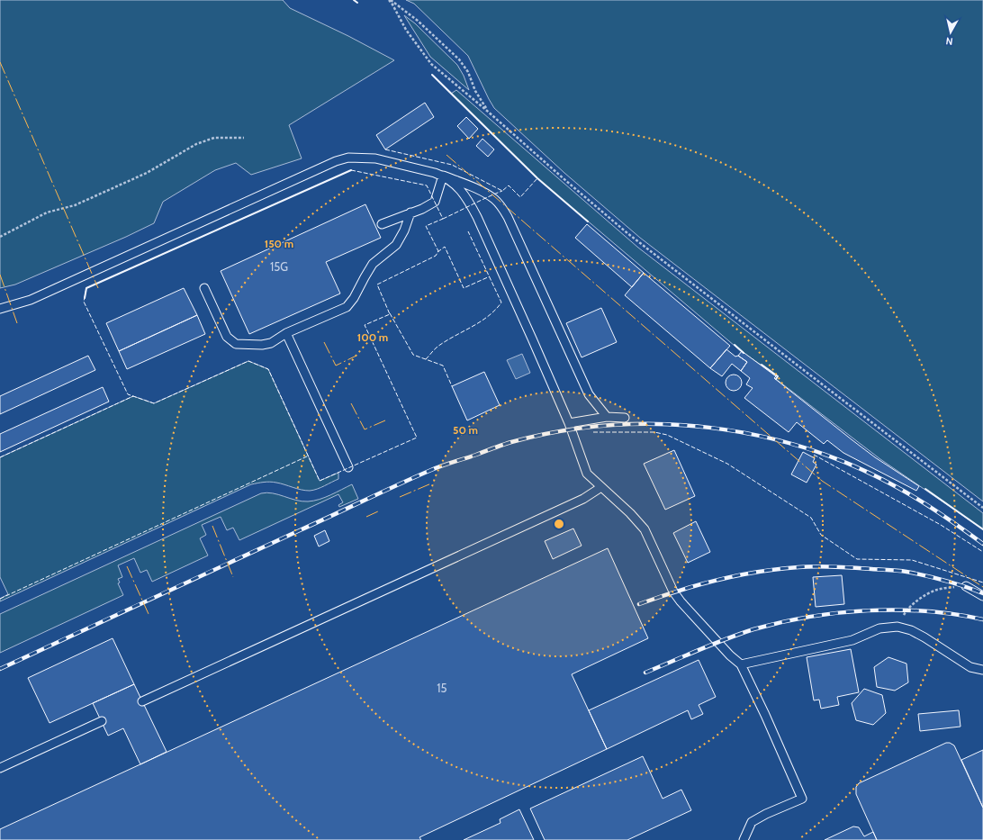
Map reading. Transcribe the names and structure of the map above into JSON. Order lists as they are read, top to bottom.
{
  "house_numbers": ["15G", "15"],
  "north": "bottom",
  "rings": ["150 m", "100 m", "50 m"]
}
